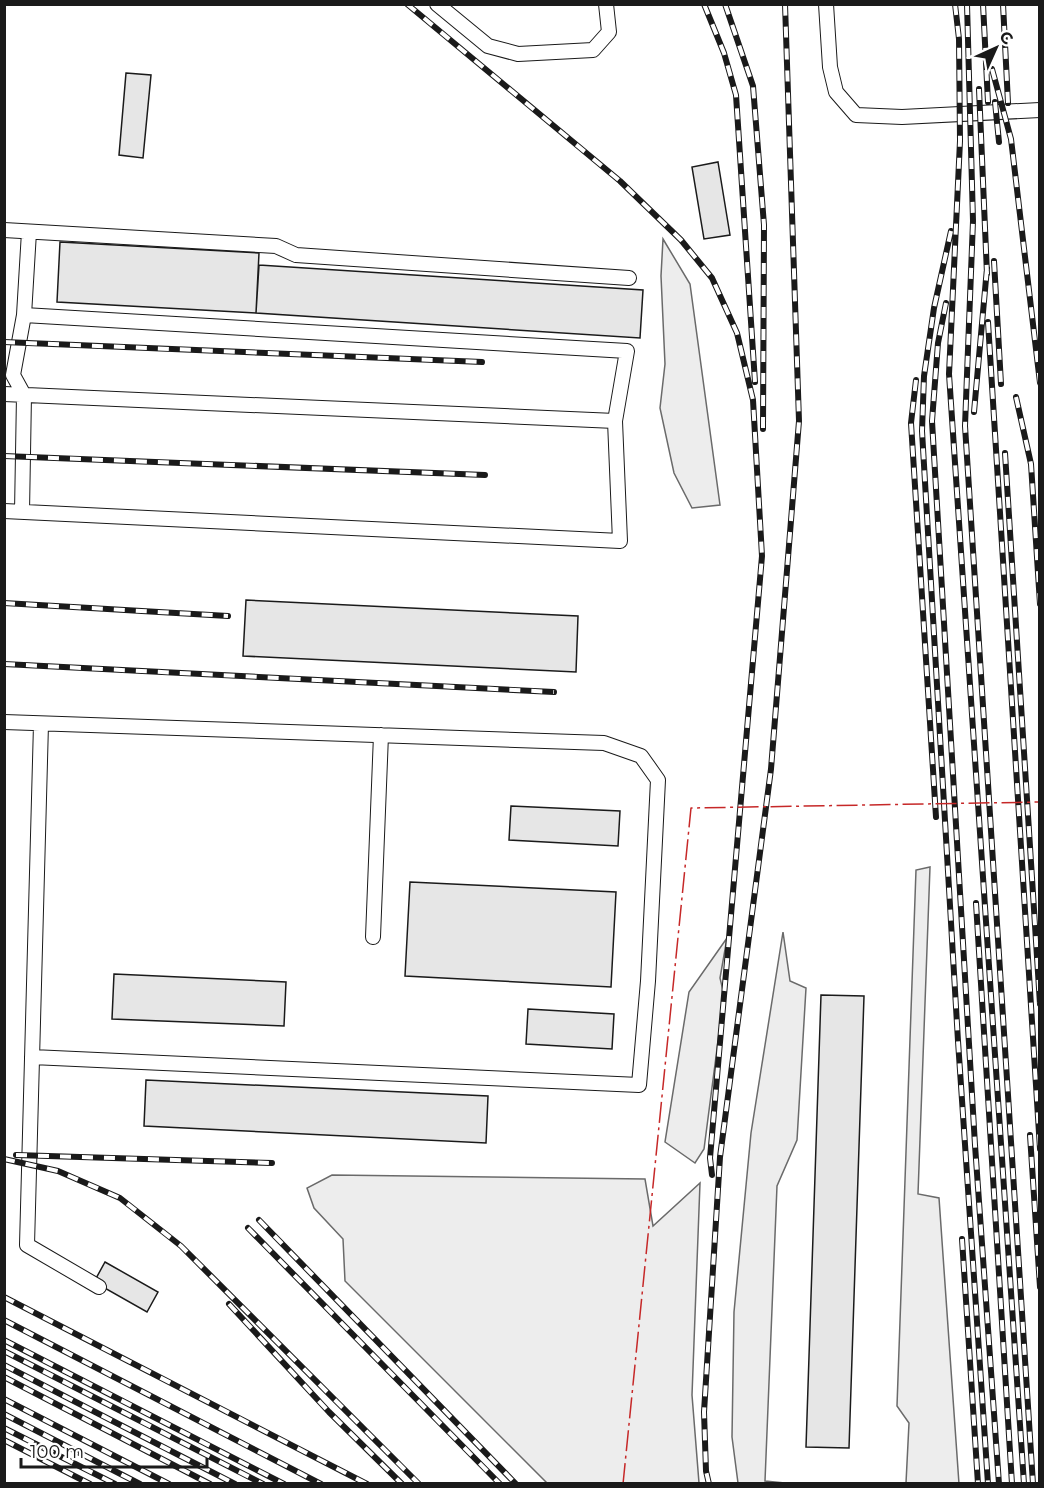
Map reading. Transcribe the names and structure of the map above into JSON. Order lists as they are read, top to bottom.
{
  "scale_bar": "100 m",
  "north": "top right"
}
